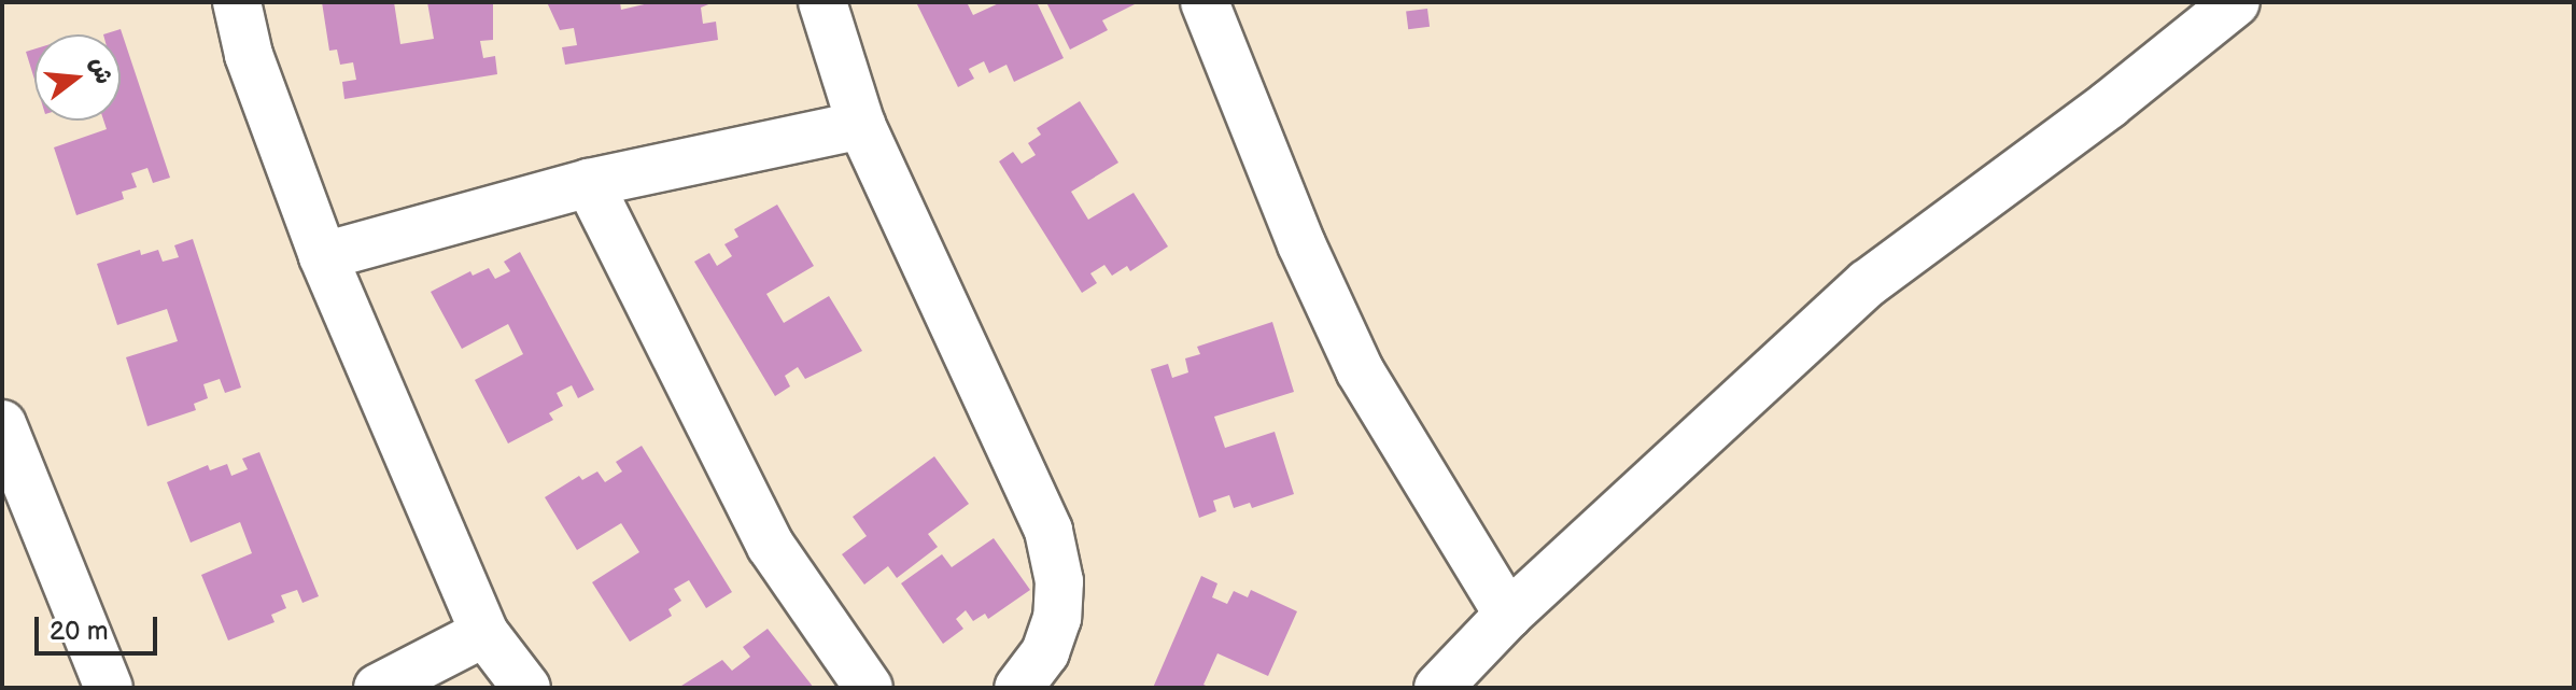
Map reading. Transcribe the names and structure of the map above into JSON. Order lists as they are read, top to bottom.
{
  "scale_bar": "20 m",
  "north": "right"
}
